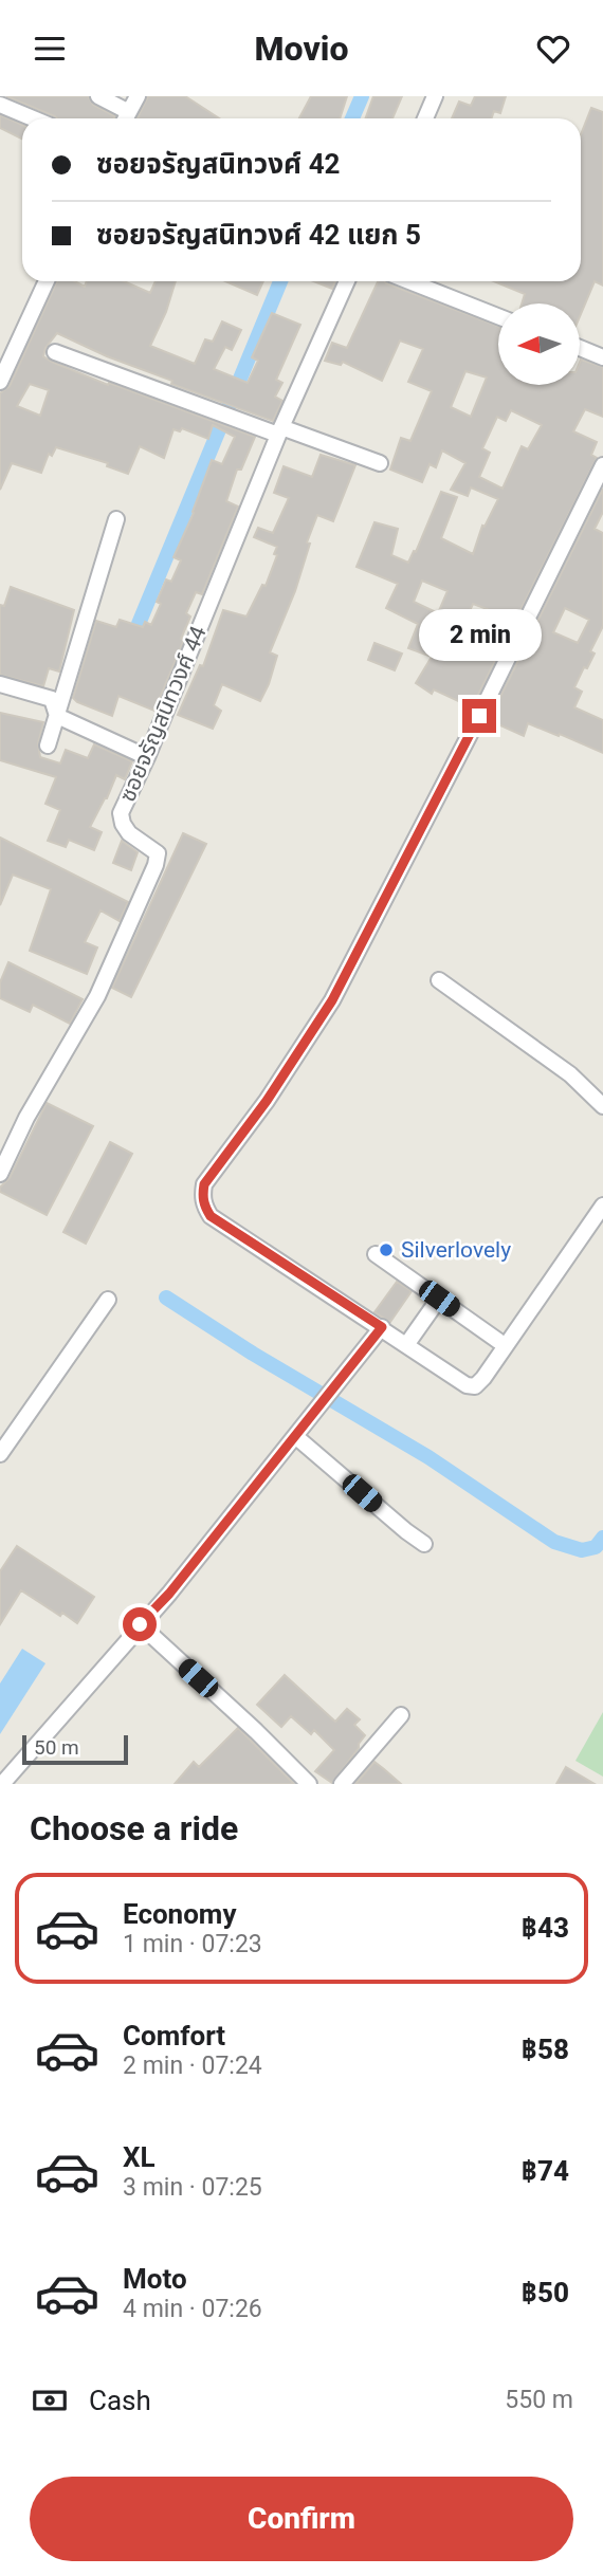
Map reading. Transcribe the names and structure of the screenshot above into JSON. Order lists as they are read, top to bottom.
{
  "streets": {
    "street": ["ซอยจรัญสนิทวงศ์ 44"]
  },
  "places": ["Silverlovely"],
  "scale_bar": "50 m",
  "north": "left",
  "page": {
    "header": "Movio",
    "banner": ["ซอยจรัญสนิทวงศ์ 42", "ซอยจรัญสนิทวงศ์ 42 แยก 5"],
    "bubble": "2 min",
    "scale": "50 m",
    "heading": "Choose a ride",
    "list": [
      {
        "name": "Economy",
        "note": "1 min · 07:23",
        "value": "฿43"
      },
      {
        "name": "Comfort",
        "note": "2 min · 07:24",
        "value": "฿58"
      },
      {
        "name": "XL",
        "note": "3 min · 07:25",
        "value": "฿74"
      },
      {
        "name": "Moto",
        "note": "4 min · 07:26",
        "value": "฿50"
      }
    ],
    "pay": ["Cash", "550 m"],
    "buttons": "Confirm"
  }
}
